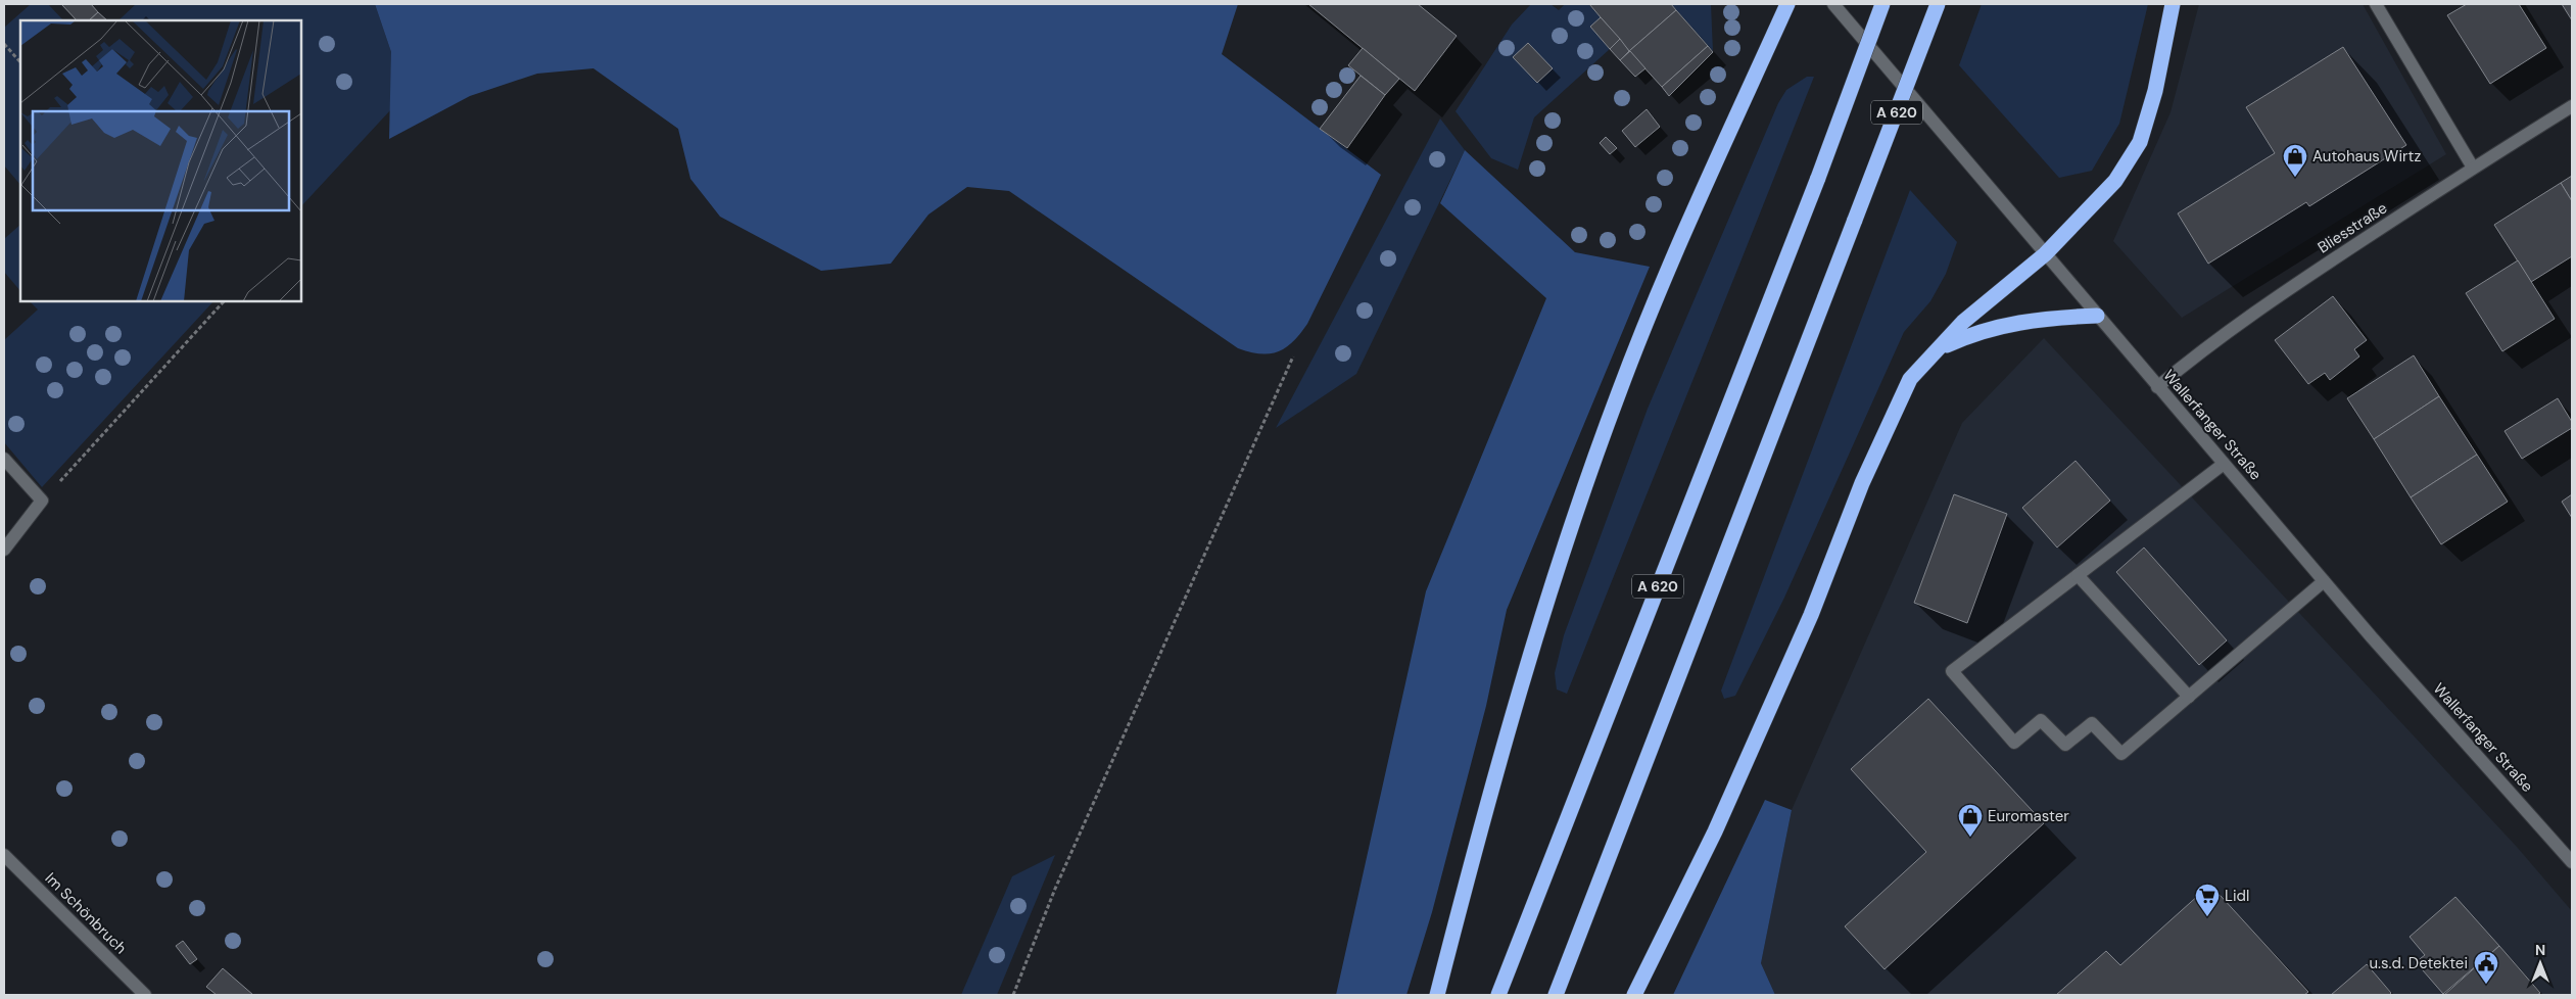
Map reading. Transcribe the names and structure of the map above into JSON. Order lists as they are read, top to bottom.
{
  "streets": {
    "highway": ["A 620"],
    "main road": ["Bliesstraße", "Wallerfanger Straße", "Im Schönbruch"]
  },
  "crossings": [
    ["Bliesstraße", "Wallerfanger Straße"]
  ],
  "places": {
    "shop": ["Autohaus Wirtz", "Euromaster"],
    "supermarket": ["Lidl"],
    "public building": ["u.s.d. Detektei"]
  },
  "north": "top"
}
